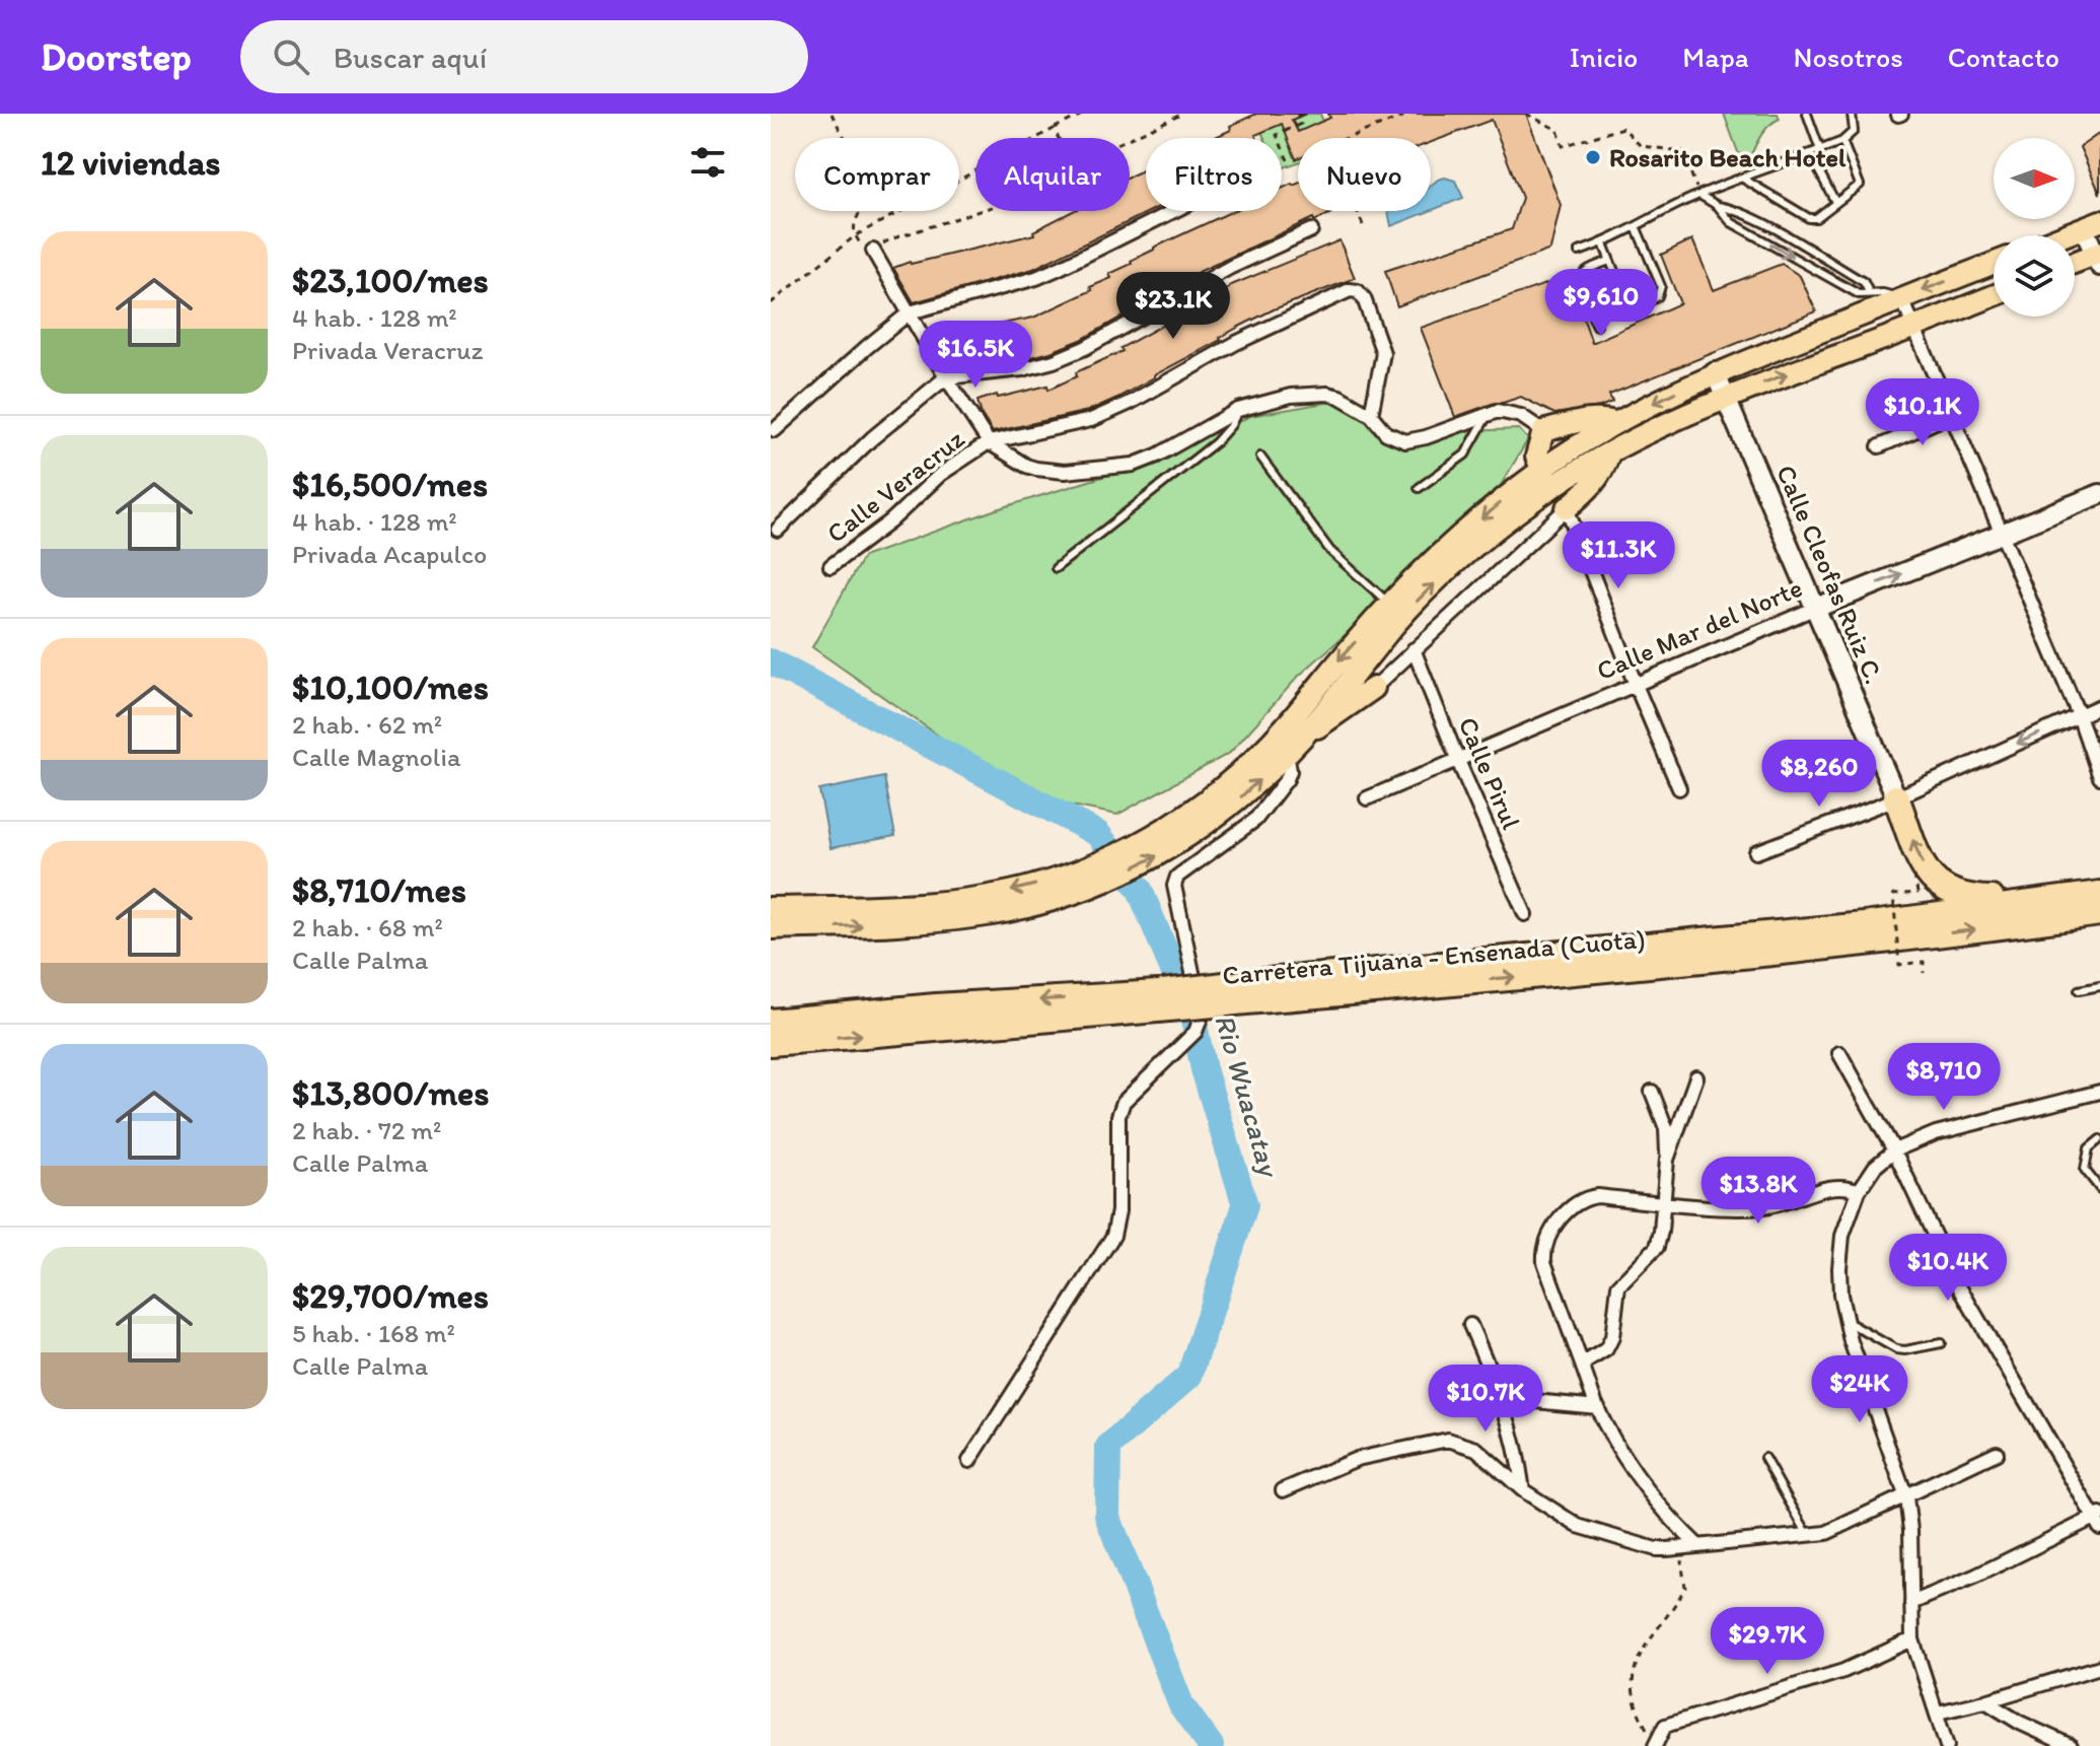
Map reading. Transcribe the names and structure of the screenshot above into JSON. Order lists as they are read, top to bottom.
{
  "streets": {
    "highway": ["Carretera Tijuana - Ensenada (Cuota)"],
    "main road": ["Calle Cleofas Ruiz C.", "Calle Mar del Norte"],
    "street": ["Calle Veracruz", "Calle Pirul"]
  },
  "crossings": [
    ["Calle Cleofas Ruiz C.", "Calle Mar del Norte"],
    ["Calle Mar del Norte", "Calle Pirul"]
  ],
  "water": ["Rio Wuacatay"],
  "places": ["Rosarito Beach Hotel"],
  "north": "right",
  "page": {
    "header": "Doorstep",
    "search": "Buscar aquí",
    "nav": [
      "Inicio",
      "Mapa",
      "Nosotros",
      "Contacto"
    ],
    "heading": "12 viviendas",
    "chip": [
      "Comprar",
      "Alquilar",
      "Filtros",
      "Nuevo"
    ],
    "list": [
      {
        "name": "$23,100/mes",
        "note": "4 hab. · 128 m² · Privada Veracruz"
      },
      {
        "name": "$16,500/mes",
        "note": "4 hab. · 128 m² · Privada Acapulco"
      },
      {
        "name": "$10,100/mes",
        "note": "2 hab. · 62 m² · Calle Magnolia"
      },
      {
        "name": "$8,710/mes",
        "note": "2 hab. · 68 m² · Calle Palma"
      },
      {
        "name": "$13,800/mes",
        "note": "2 hab. · 72 m² · Calle Palma"
      },
      {
        "name": "$29,700/mes",
        "note": "5 hab. · 168 m² · Calle Palma"
      }
    ],
    "price": [
      "$9,610",
      "$23.1K",
      "$16.5K",
      "$10.1K",
      "$11.3K",
      "$8,260",
      "$8,710",
      "$13.8K",
      "$10.4K",
      "$24K",
      "$10.7K",
      "$29.7K"
    ]
  }
}
